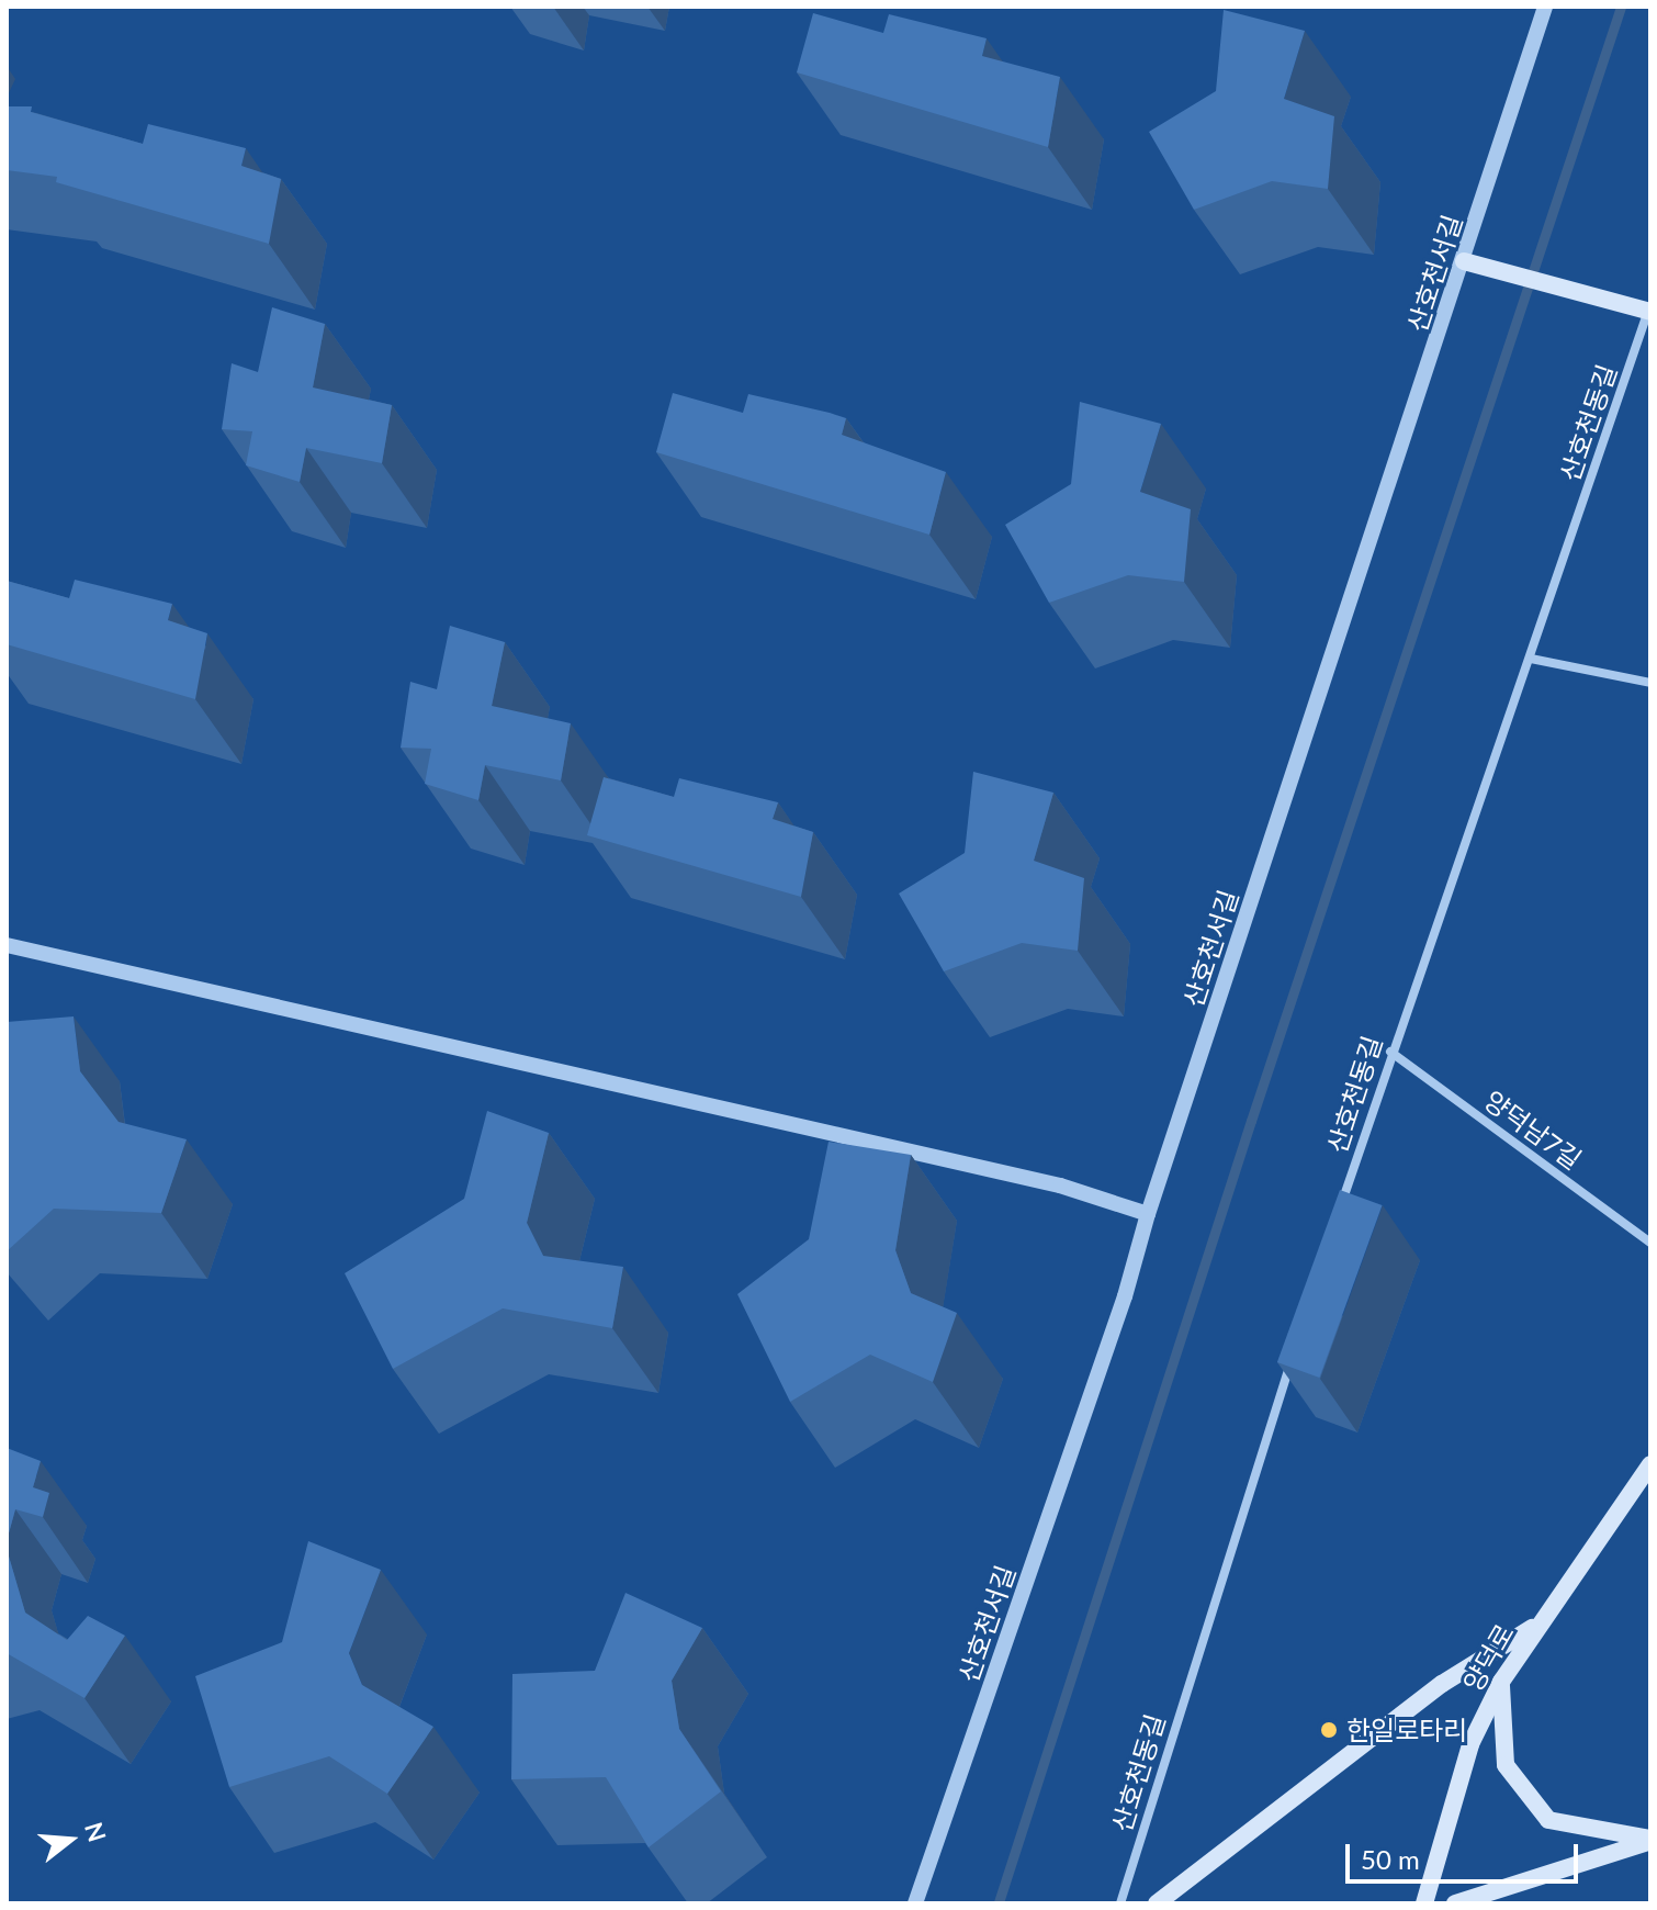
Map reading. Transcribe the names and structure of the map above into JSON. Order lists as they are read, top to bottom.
{
  "streets": {
    "main road": ["양덕로"],
    "street": ["산호천서길", "산호천동길", "양덕남7길"]
  },
  "crossings": [
    ["산호천동길", "양덕남7길"]
  ],
  "places": ["한일로타리"],
  "scale_bar": "50 m",
  "north": "right"
}
